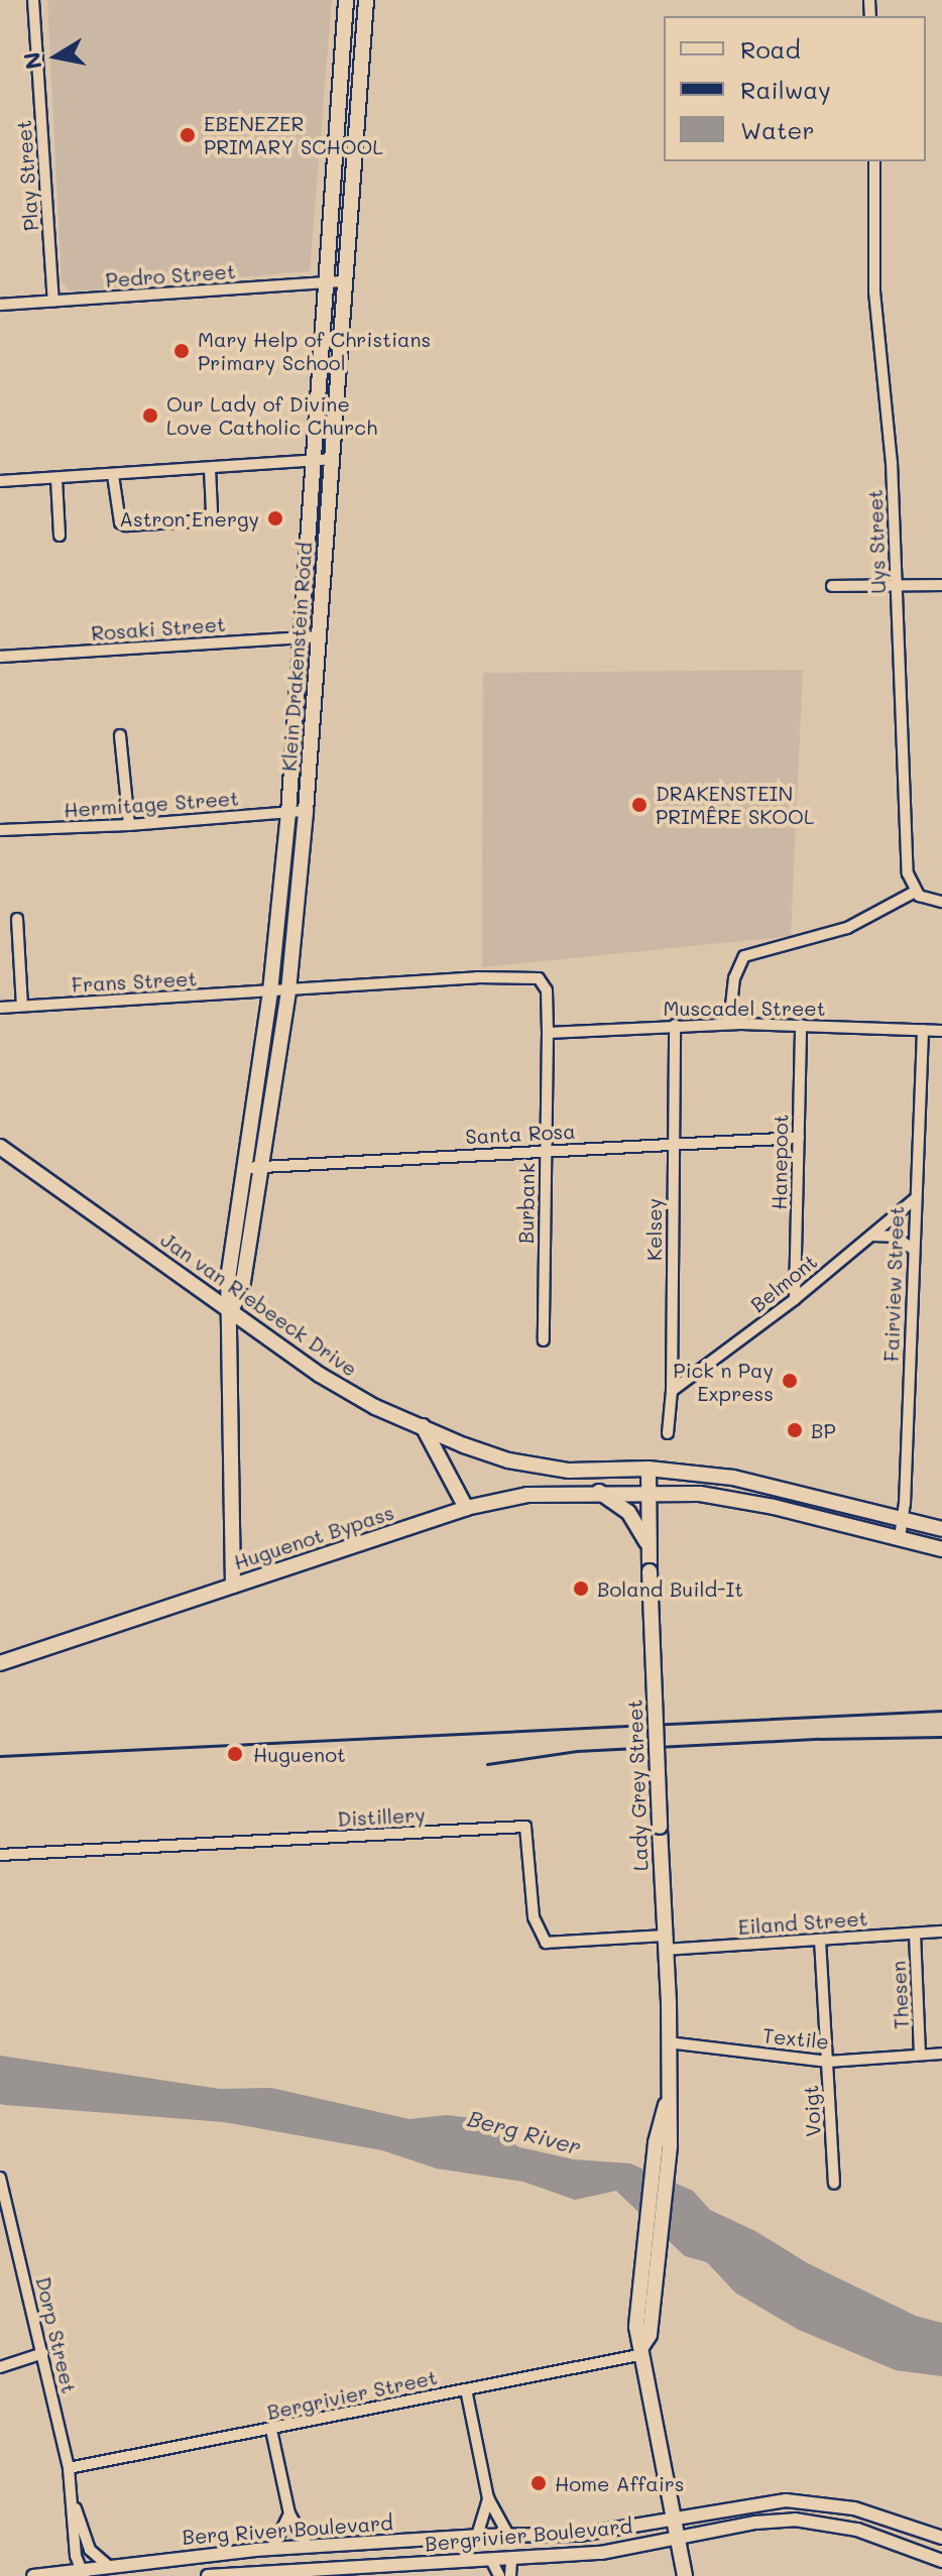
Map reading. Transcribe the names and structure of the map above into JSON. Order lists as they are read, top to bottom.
{
  "streets": {
    "main road": [
      "Klein Drakenstein Road",
      "Jan van Riebeeck Drive",
      "Huguenot Bypass",
      "Lady Grey Street"
    ],
    "street": [
      "Play Street",
      "Pedro Street",
      "Uys Street",
      "Rosaki Street",
      "Hermitage Street",
      "Frans Street",
      "Muscadel Street",
      "Santa Rosa",
      "Hanepoot",
      "Burbank",
      "Kelsey",
      "Belmont",
      "Fairview Street",
      "Distillery",
      "Eiland Street",
      "Thesen",
      "Textile",
      "Voigt",
      "Dorp Street",
      "Bergrivier Street",
      "Berg River Boulevard",
      "Bergrivier Boulevard"
    ]
  },
  "crossings": [
    ["Play Street", "Pedro Street"],
    ["Pedro Street", "Klein Drakenstein Road"],
    ["Rosaki Street", "Klein Drakenstein Road"],
    ["Klein Drakenstein Road", "Hermitage Street"],
    ["Klein Drakenstein Road", "Frans Street"],
    ["Klein Drakenstein Road", "Santa Rosa"],
    ["Klein Drakenstein Road", "Burbank"],
    ["Klein Drakenstein Road", "Jan van Riebeeck Drive"],
    ["Klein Drakenstein Road", "Huguenot Bypass"],
    ["Frans Street", "Burbank"],
    ["Muscadel Street", "Hanepoot"],
    ["Muscadel Street", "Burbank"],
    ["Muscadel Street", "Kelsey"],
    ["Muscadel Street", "Fairview Street"],
    ["Santa Rosa", "Hanepoot"],
    ["Santa Rosa", "Burbank"],
    ["Santa Rosa", "Kelsey"],
    ["Hanepoot", "Belmont"],
    ["Kelsey", "Belmont"],
    ["Belmont", "Fairview Street"],
    ["Fairview Street", "Jan van Riebeeck Drive"],
    ["Jan van Riebeeck Drive", "Lady Grey Street"],
    ["Huguenot Bypass", "Lady Grey Street"],
    ["Lady Grey Street", "Distillery"],
    ["Lady Grey Street", "Eiland Street"],
    ["Lady Grey Street", "Textile"],
    ["Lady Grey Street", "Bergrivier Street"],
    ["Lady Grey Street", "Bergrivier Boulevard"],
    ["Distillery", "Eiland Street"],
    ["Eiland Street", "Thesen"],
    ["Eiland Street", "Voigt"],
    ["Thesen", "Textile"],
    ["Textile", "Voigt"],
    ["Dorp Street", "Bergrivier Street"],
    ["Dorp Street", "Berg River Boulevard"],
    ["Berg River Boulevard", "Bergrivier Boulevard"]
  ],
  "water": ["Berg River"],
  "places": [
    "EBENEZER PRIMARY SCHOOL",
    "Mary Help of Christians Primary School",
    "Our Lady of Divine Love Catholic Church",
    "Astron Energy",
    "DRAKENSTEIN PRIMÊRE SKOOL",
    "Pick n Pay Express",
    "BP",
    "Boland Build-It",
    "Huguenot",
    "Home Affairs"
  ],
  "legend": ["Road", "Railway", "Water"],
  "north": "left"
}
